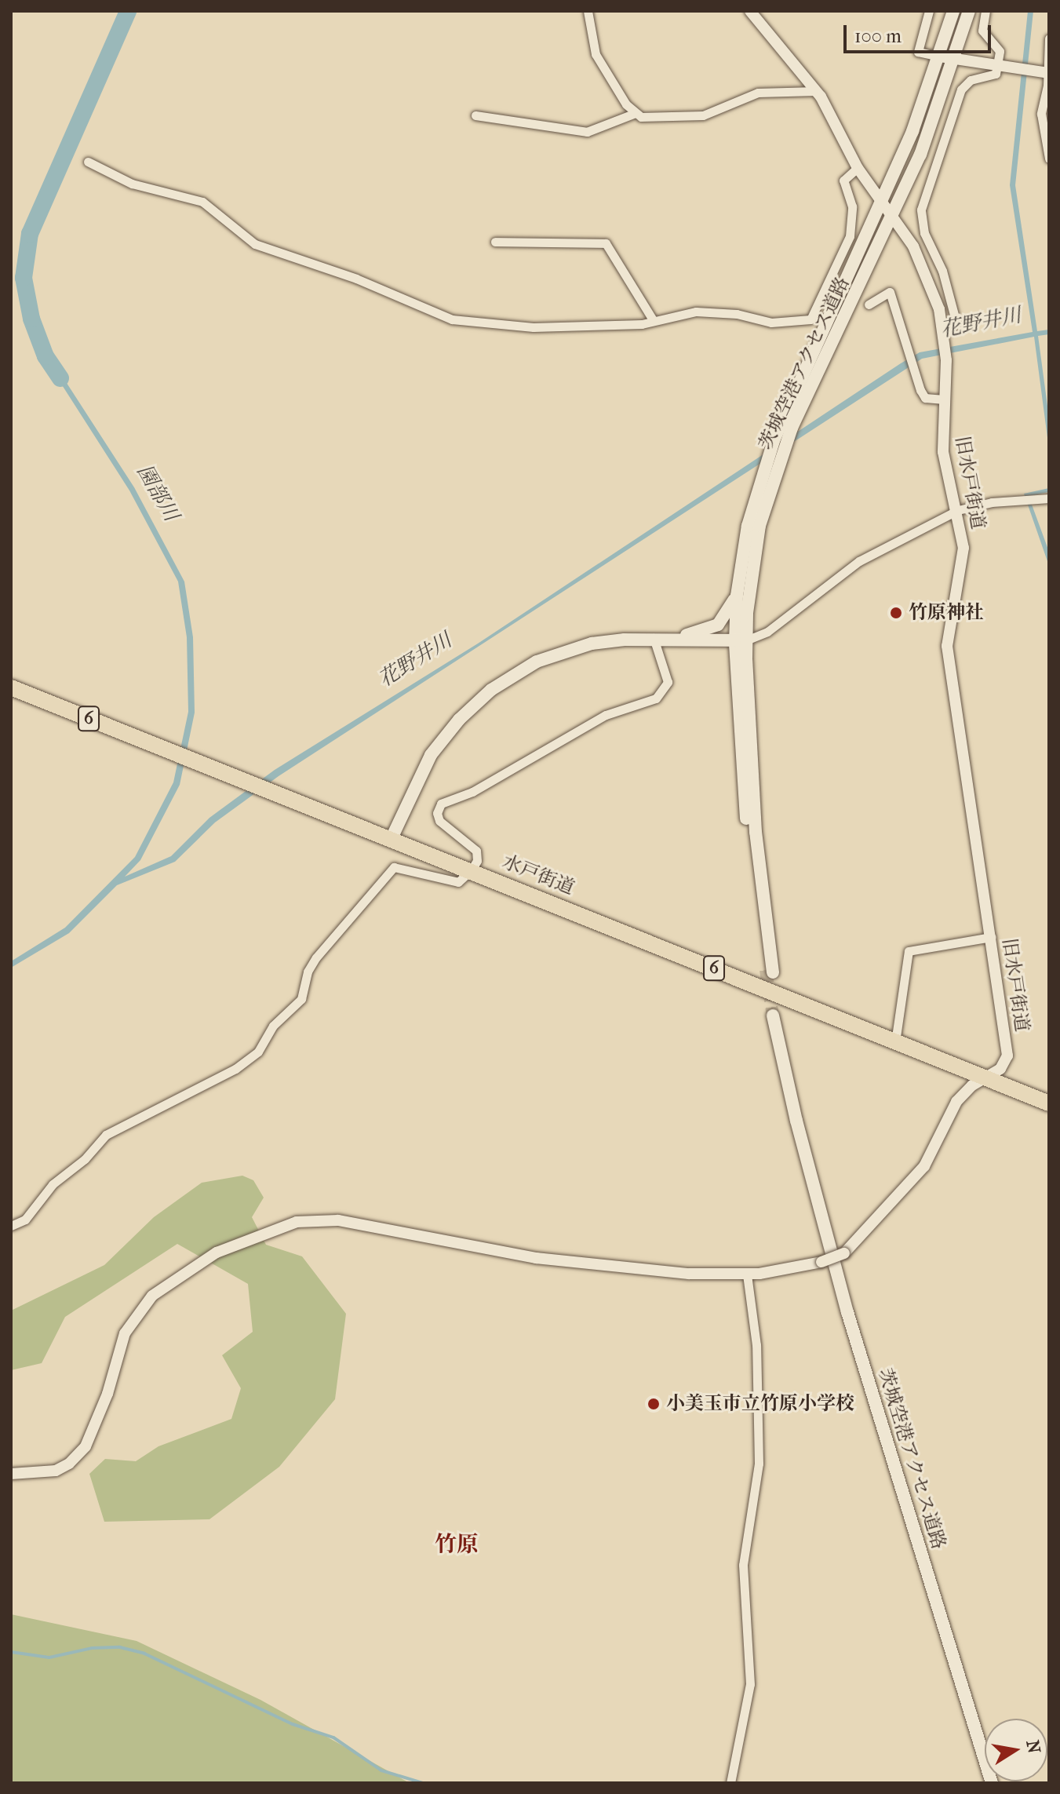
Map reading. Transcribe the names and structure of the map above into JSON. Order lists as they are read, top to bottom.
{
  "streets": {
    "highway": ["6", "水戸街道"],
    "main road": ["茨城空港アクセス道路"],
    "street": ["旧水戸街道"]
  },
  "crossings": [
    ["茨城空港アクセス道路", "旧水戸街道"],
    ["旧水戸街道", "水戸街道"]
  ],
  "districts": ["竹原"],
  "water": ["花野井川", "園部川"],
  "places": ["竹原神社", "小美玉市立竹原小学校"],
  "scale_bar": "100 m",
  "north": "right"
}
